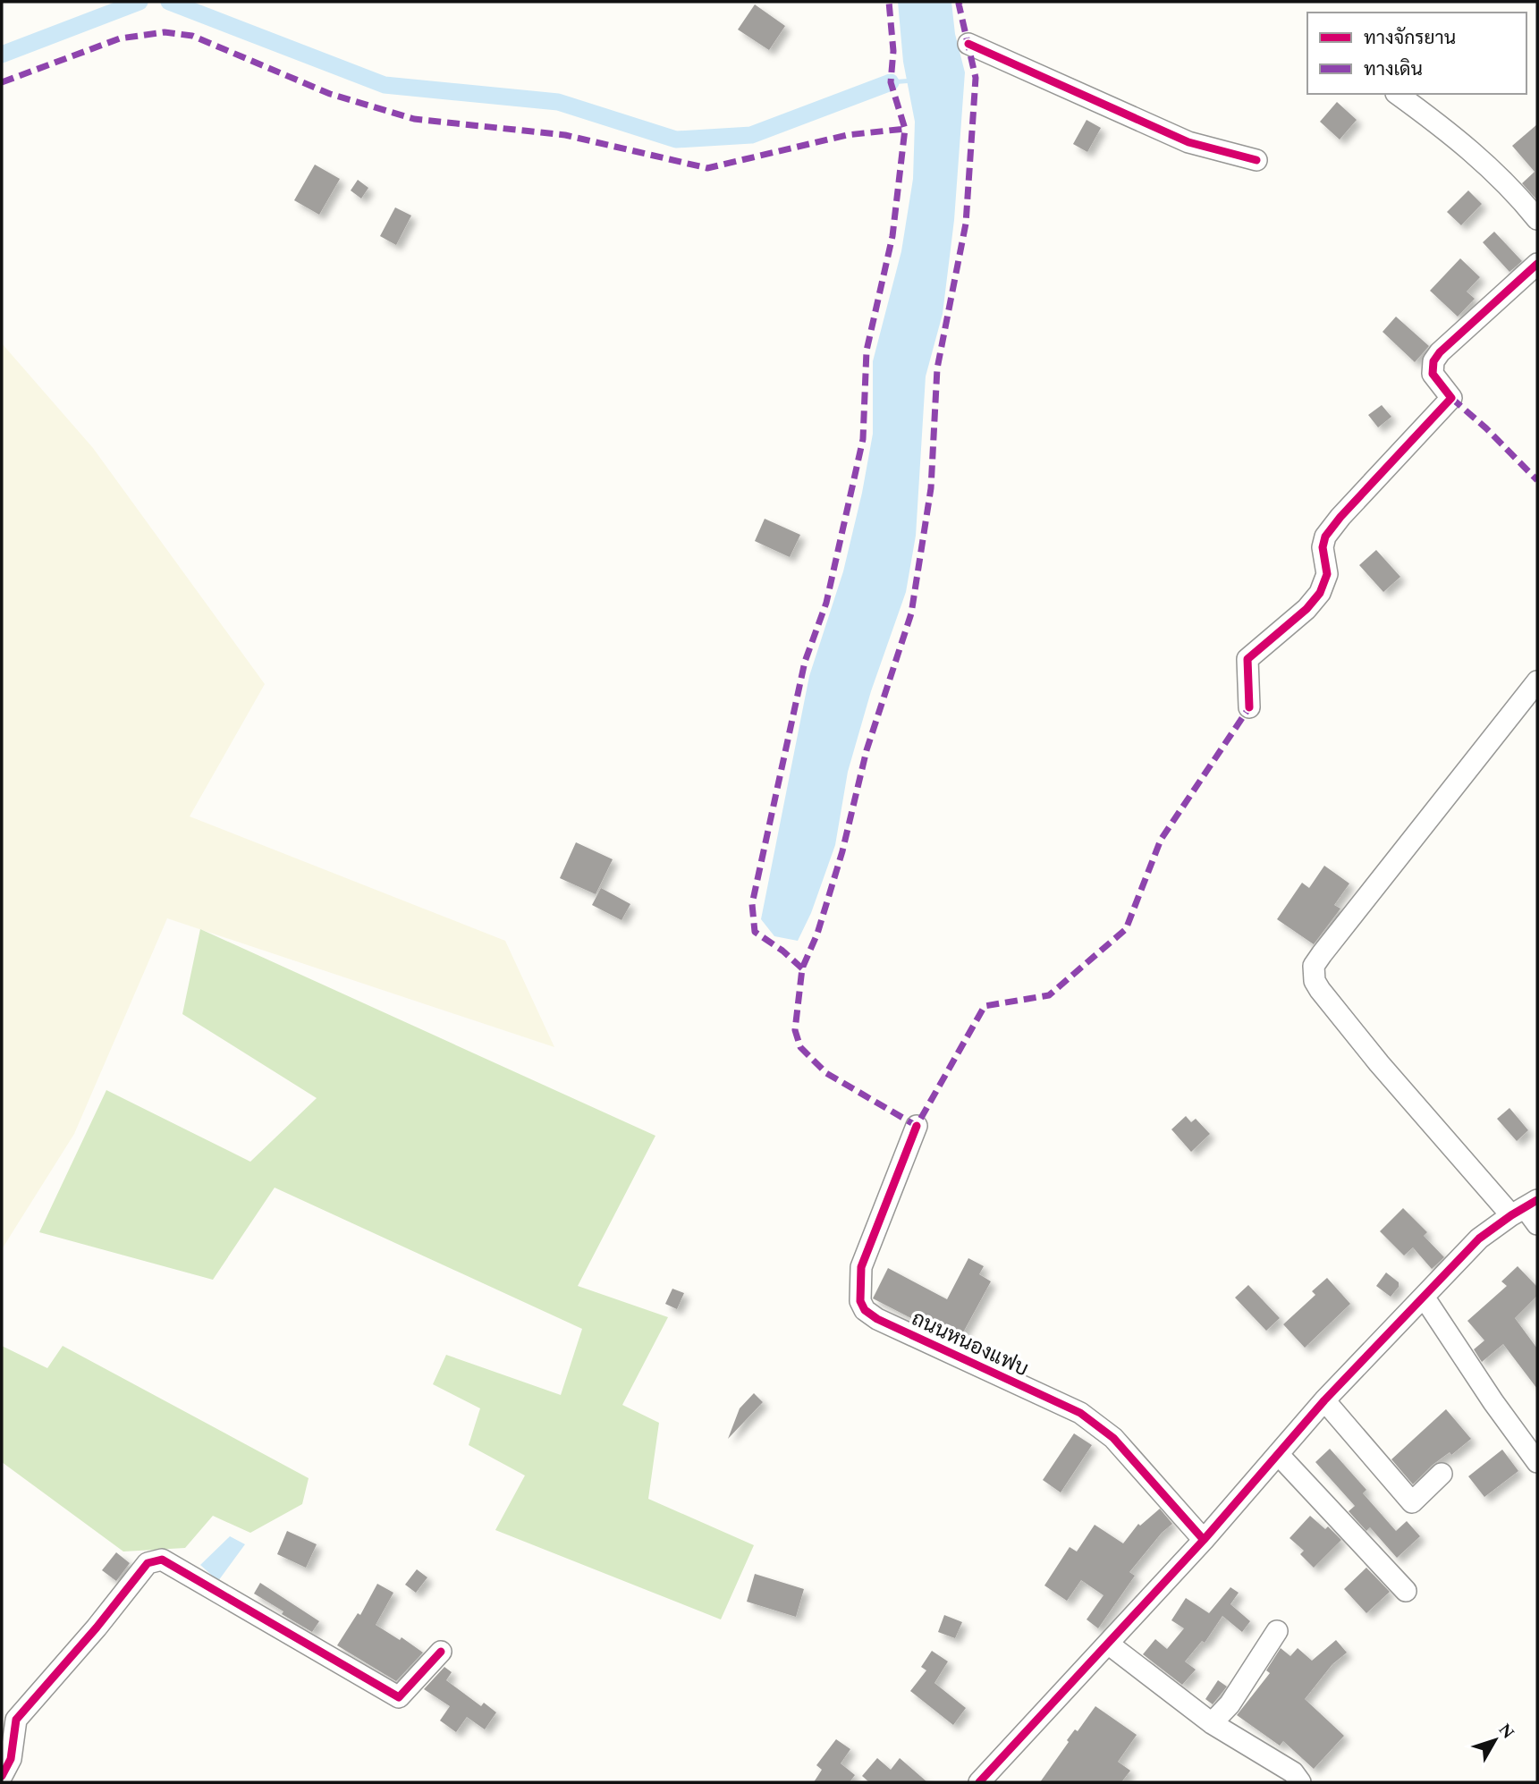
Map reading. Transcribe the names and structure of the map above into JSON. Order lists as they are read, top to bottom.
{
  "streets": {
    "street": ["ถนนหนองแฟบ"]
  },
  "legend": ["ทางจักรยาน", "ทางเดิน"],
  "north": "top right"
}
